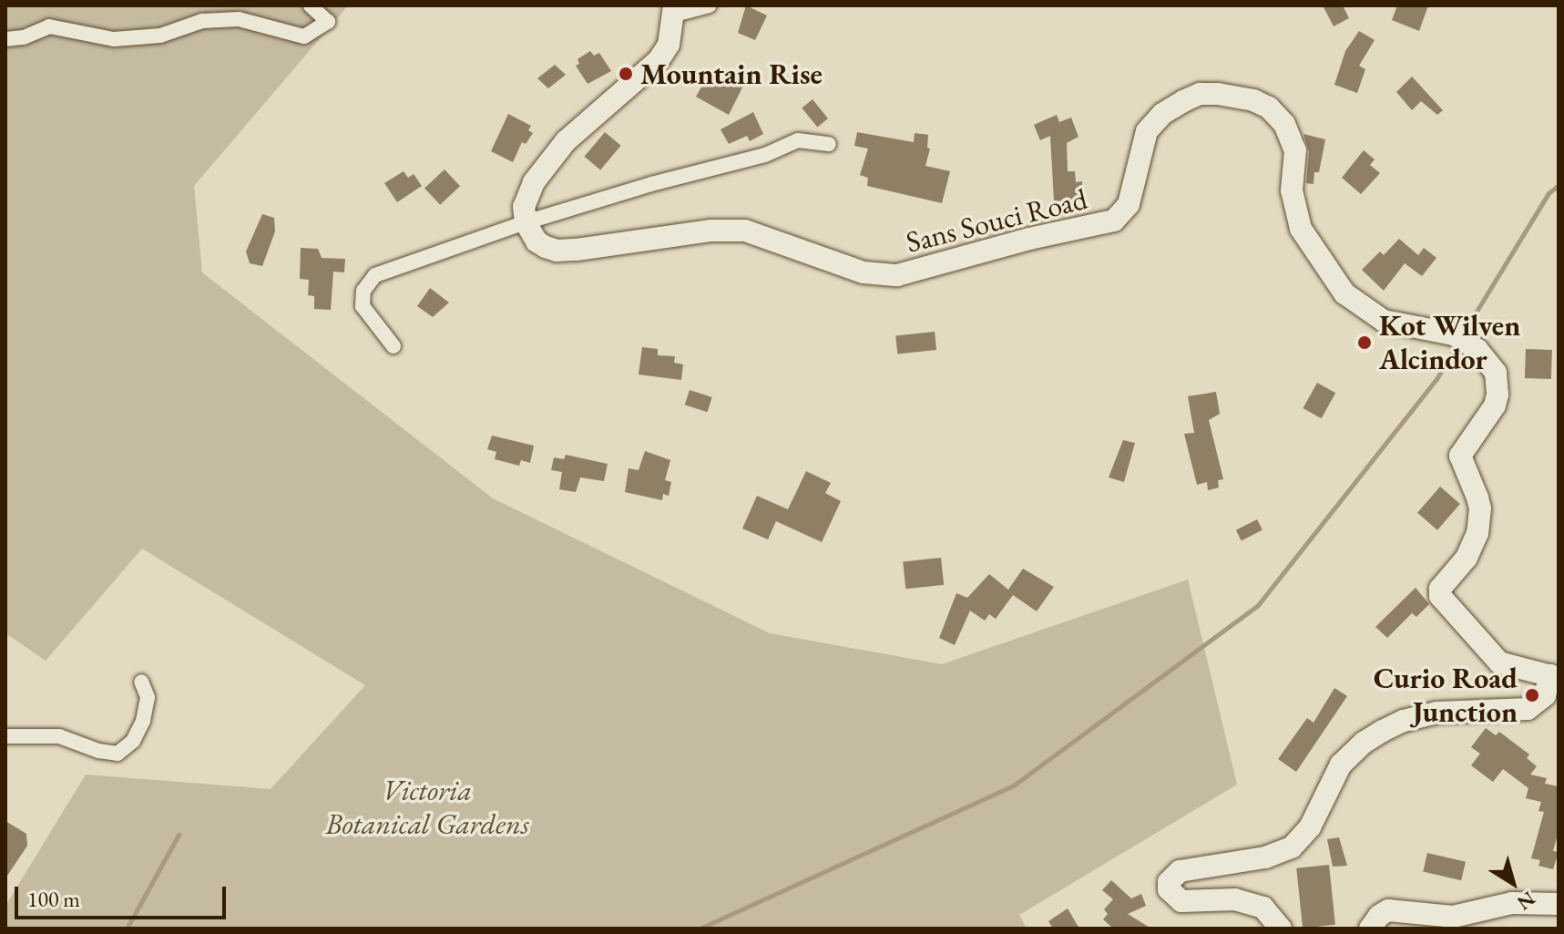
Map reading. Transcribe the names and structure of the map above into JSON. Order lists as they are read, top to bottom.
{
  "streets": {
    "main road": ["Sans Souci Road"]
  },
  "parks": ["Victoria Botanical Gardens"],
  "places": ["Mountain Rise", "Kot Wilven Alcindor", "Curio Road Junction"],
  "scale_bar": "100 m",
  "north": "bottom right"
}
